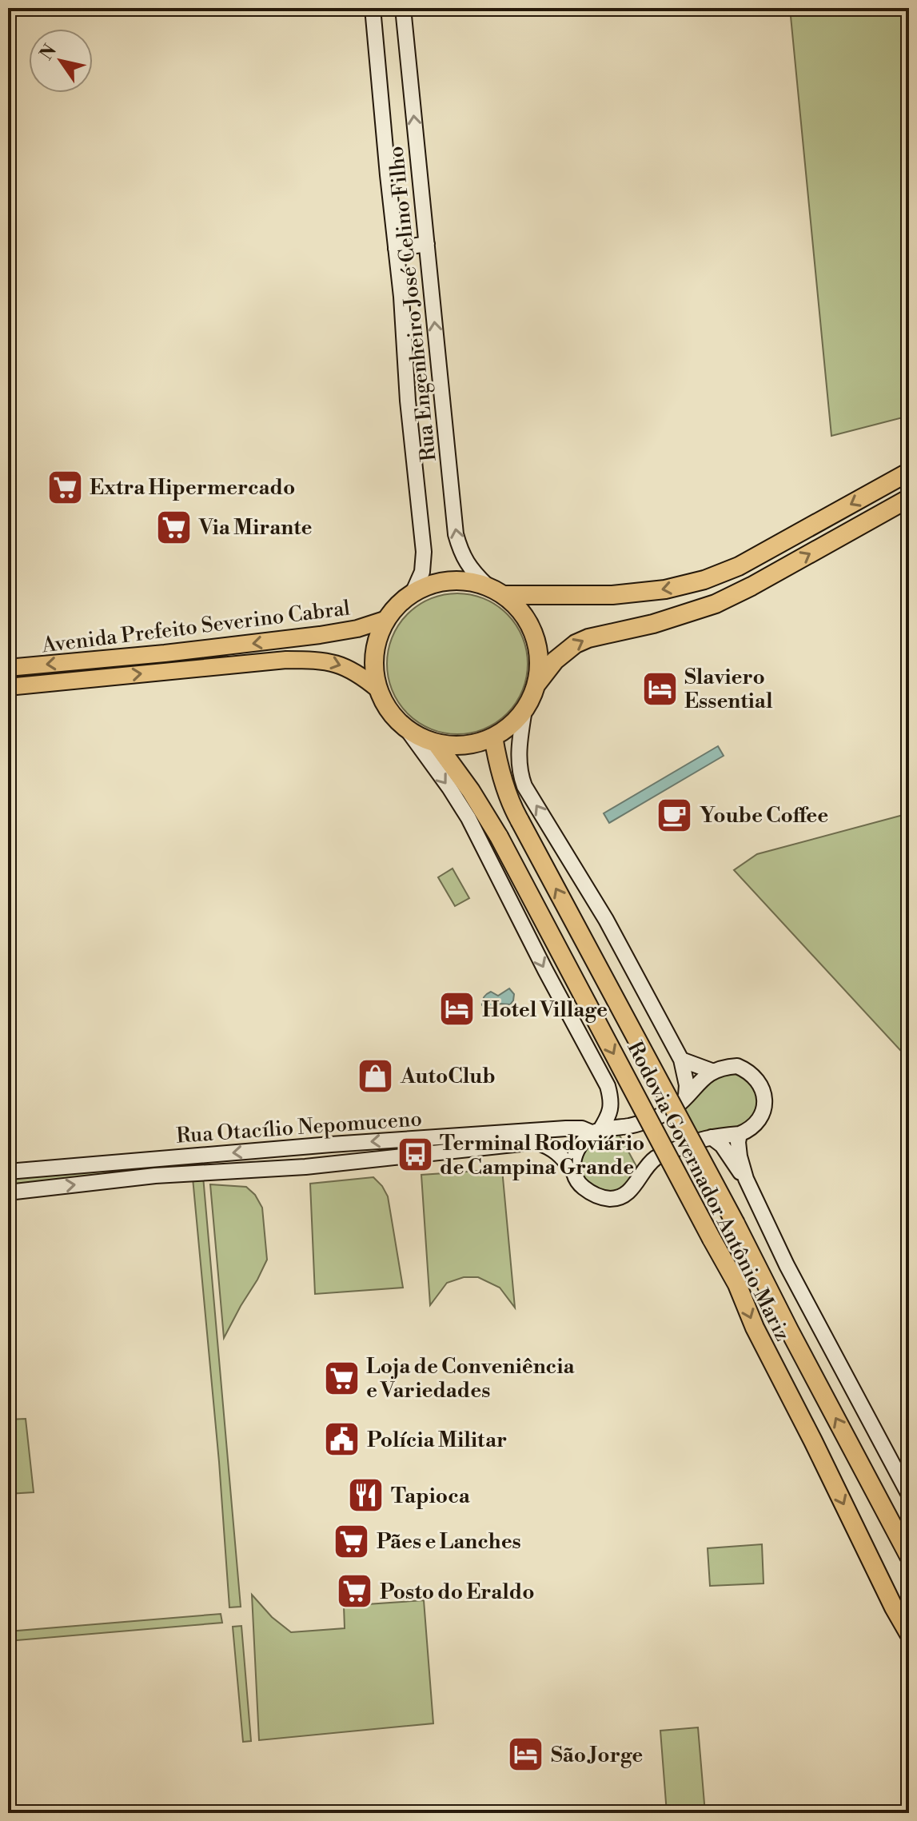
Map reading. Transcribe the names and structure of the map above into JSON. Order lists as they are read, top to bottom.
{
  "streets": {
    "highway": ["Rodovia Governador Antônio Mariz"],
    "main road": ["Avenida Prefeito Severino Cabral"],
    "street": ["Rua Engenheiro José Celino Filho", "Rua Otacílio Nepomuceno"]
  },
  "crossings": [
    ["Rua Engenheiro José Celino Filho", "Avenida Prefeito Severino Cabral"],
    ["Rua Engenheiro José Celino Filho", "Rodovia Governador Antônio Mariz"],
    ["Avenida Prefeito Severino Cabral", "Rodovia Governador Antônio Mariz"]
  ],
  "places": {
    "supermarket": [
      "Extra Hipermercado",
      "Via Mirante",
      "Loja de Conveniência e Variedades",
      "Pães e Lanches",
      "Posto do Eraldo"
    ],
    "hotel": ["Slaviero Essential", "Hotel Village", "São Jorge"],
    "cafe": ["Yoube Coffee"],
    "shop": ["AutoClub"],
    "bus stop": ["Terminal Rodoviário de Campina Grande"],
    "public building": ["Polícia Militar"],
    "restaurant": ["Tapioca"]
  },
  "north": "top left"
}
